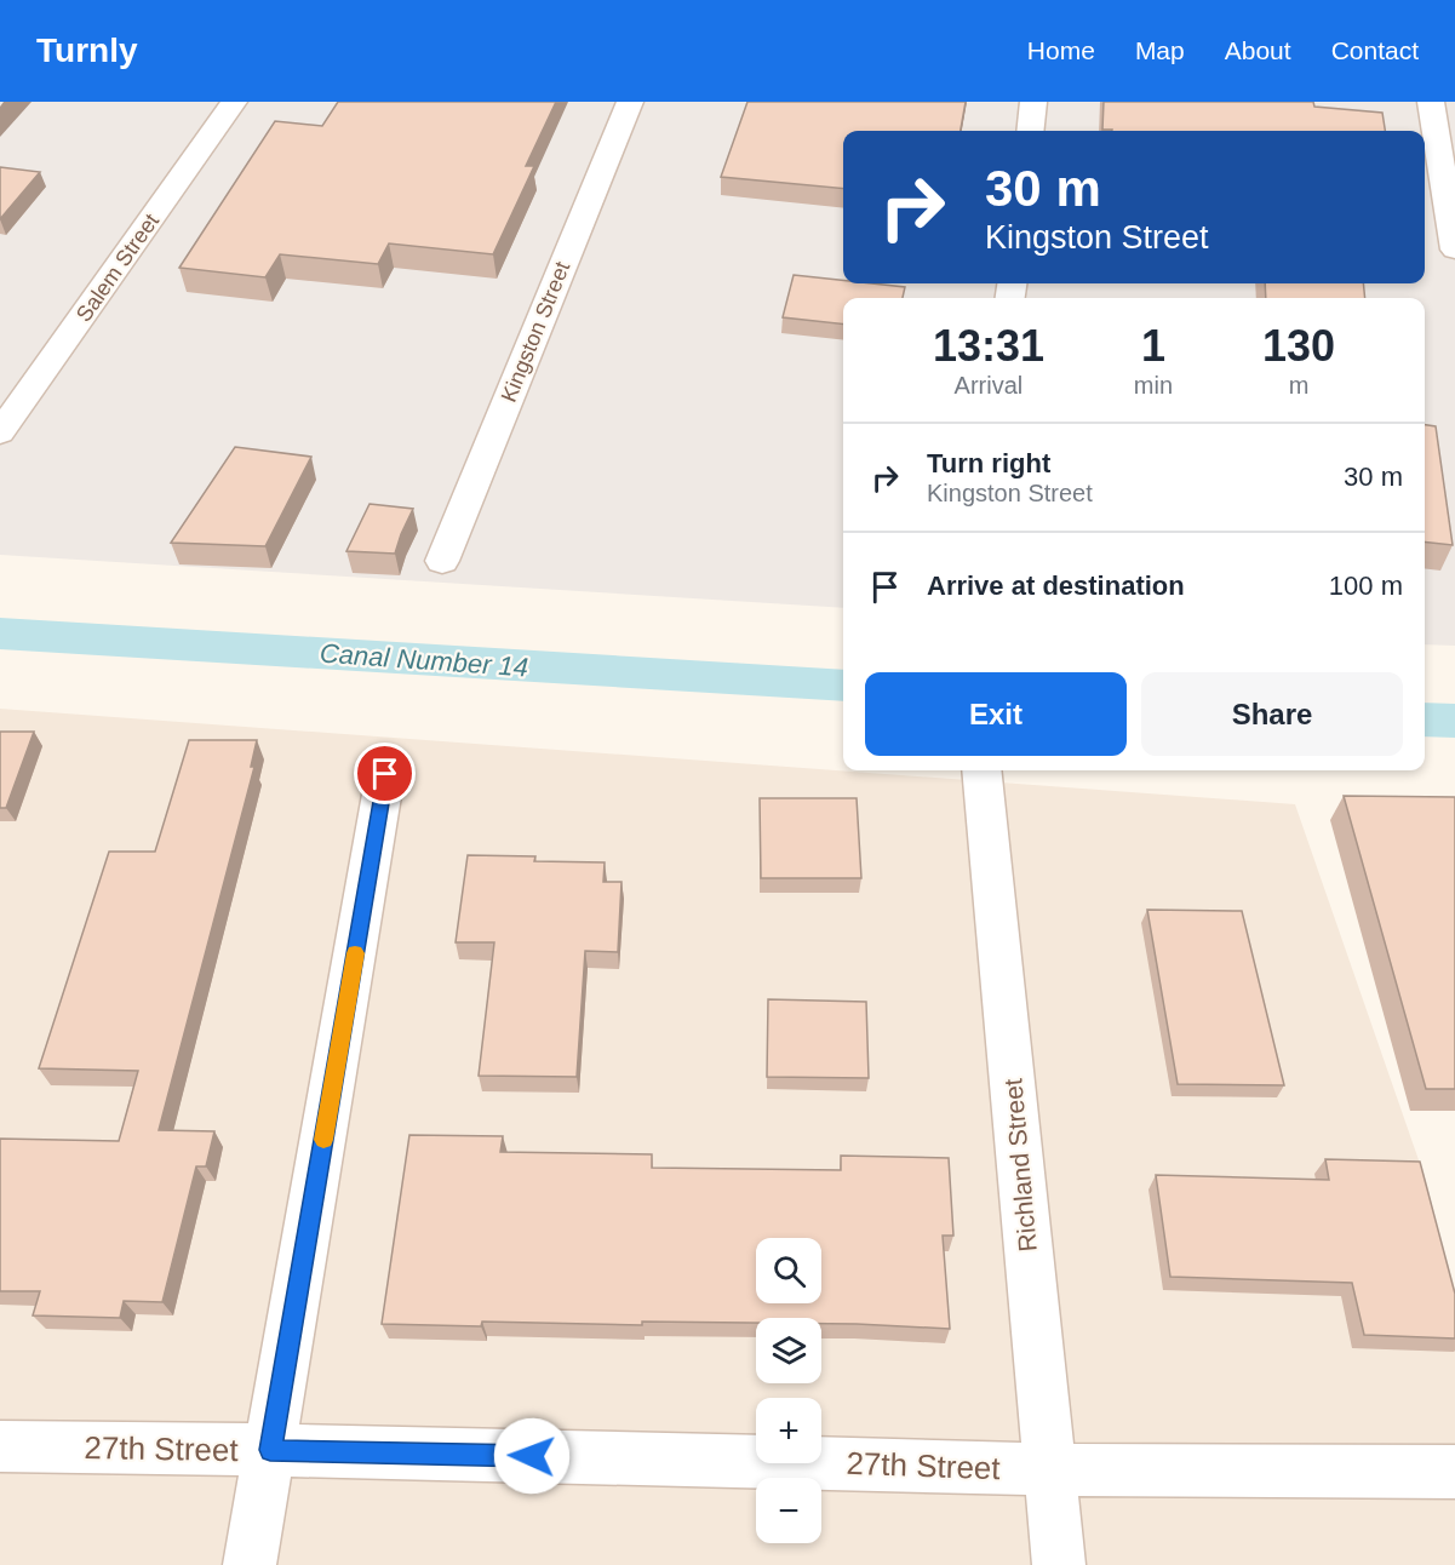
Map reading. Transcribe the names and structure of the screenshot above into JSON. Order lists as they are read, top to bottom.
{
  "streets": {
    "street": [
      "Salem Street",
      "Kingston Street",
      "Richland Street",
      "27th Street"
    ]
  },
  "crossings": [
    ["Richland Street", "27th Street"]
  ],
  "water": ["Canal Number 14"],
  "page": {
    "header": "Turnly",
    "nav": [
      "Home",
      "Map",
      "About",
      "Contact"
    ],
    "turn": ["30 m", "Kingston Street"],
    "eta": [
      "13:31",
      "Arrival",
      "1",
      "min",
      "130",
      "m"
    ],
    "list": [
      {
        "name": "Turn right",
        "note": "Kingston Street",
        "value": "30 m"
      },
      {
        "name": "Arrive at destination",
        "value": "100 m"
      }
    ],
    "buttons": ["Exit", "Share"],
    "map_buttons": ["+", "−"]
  }
}
